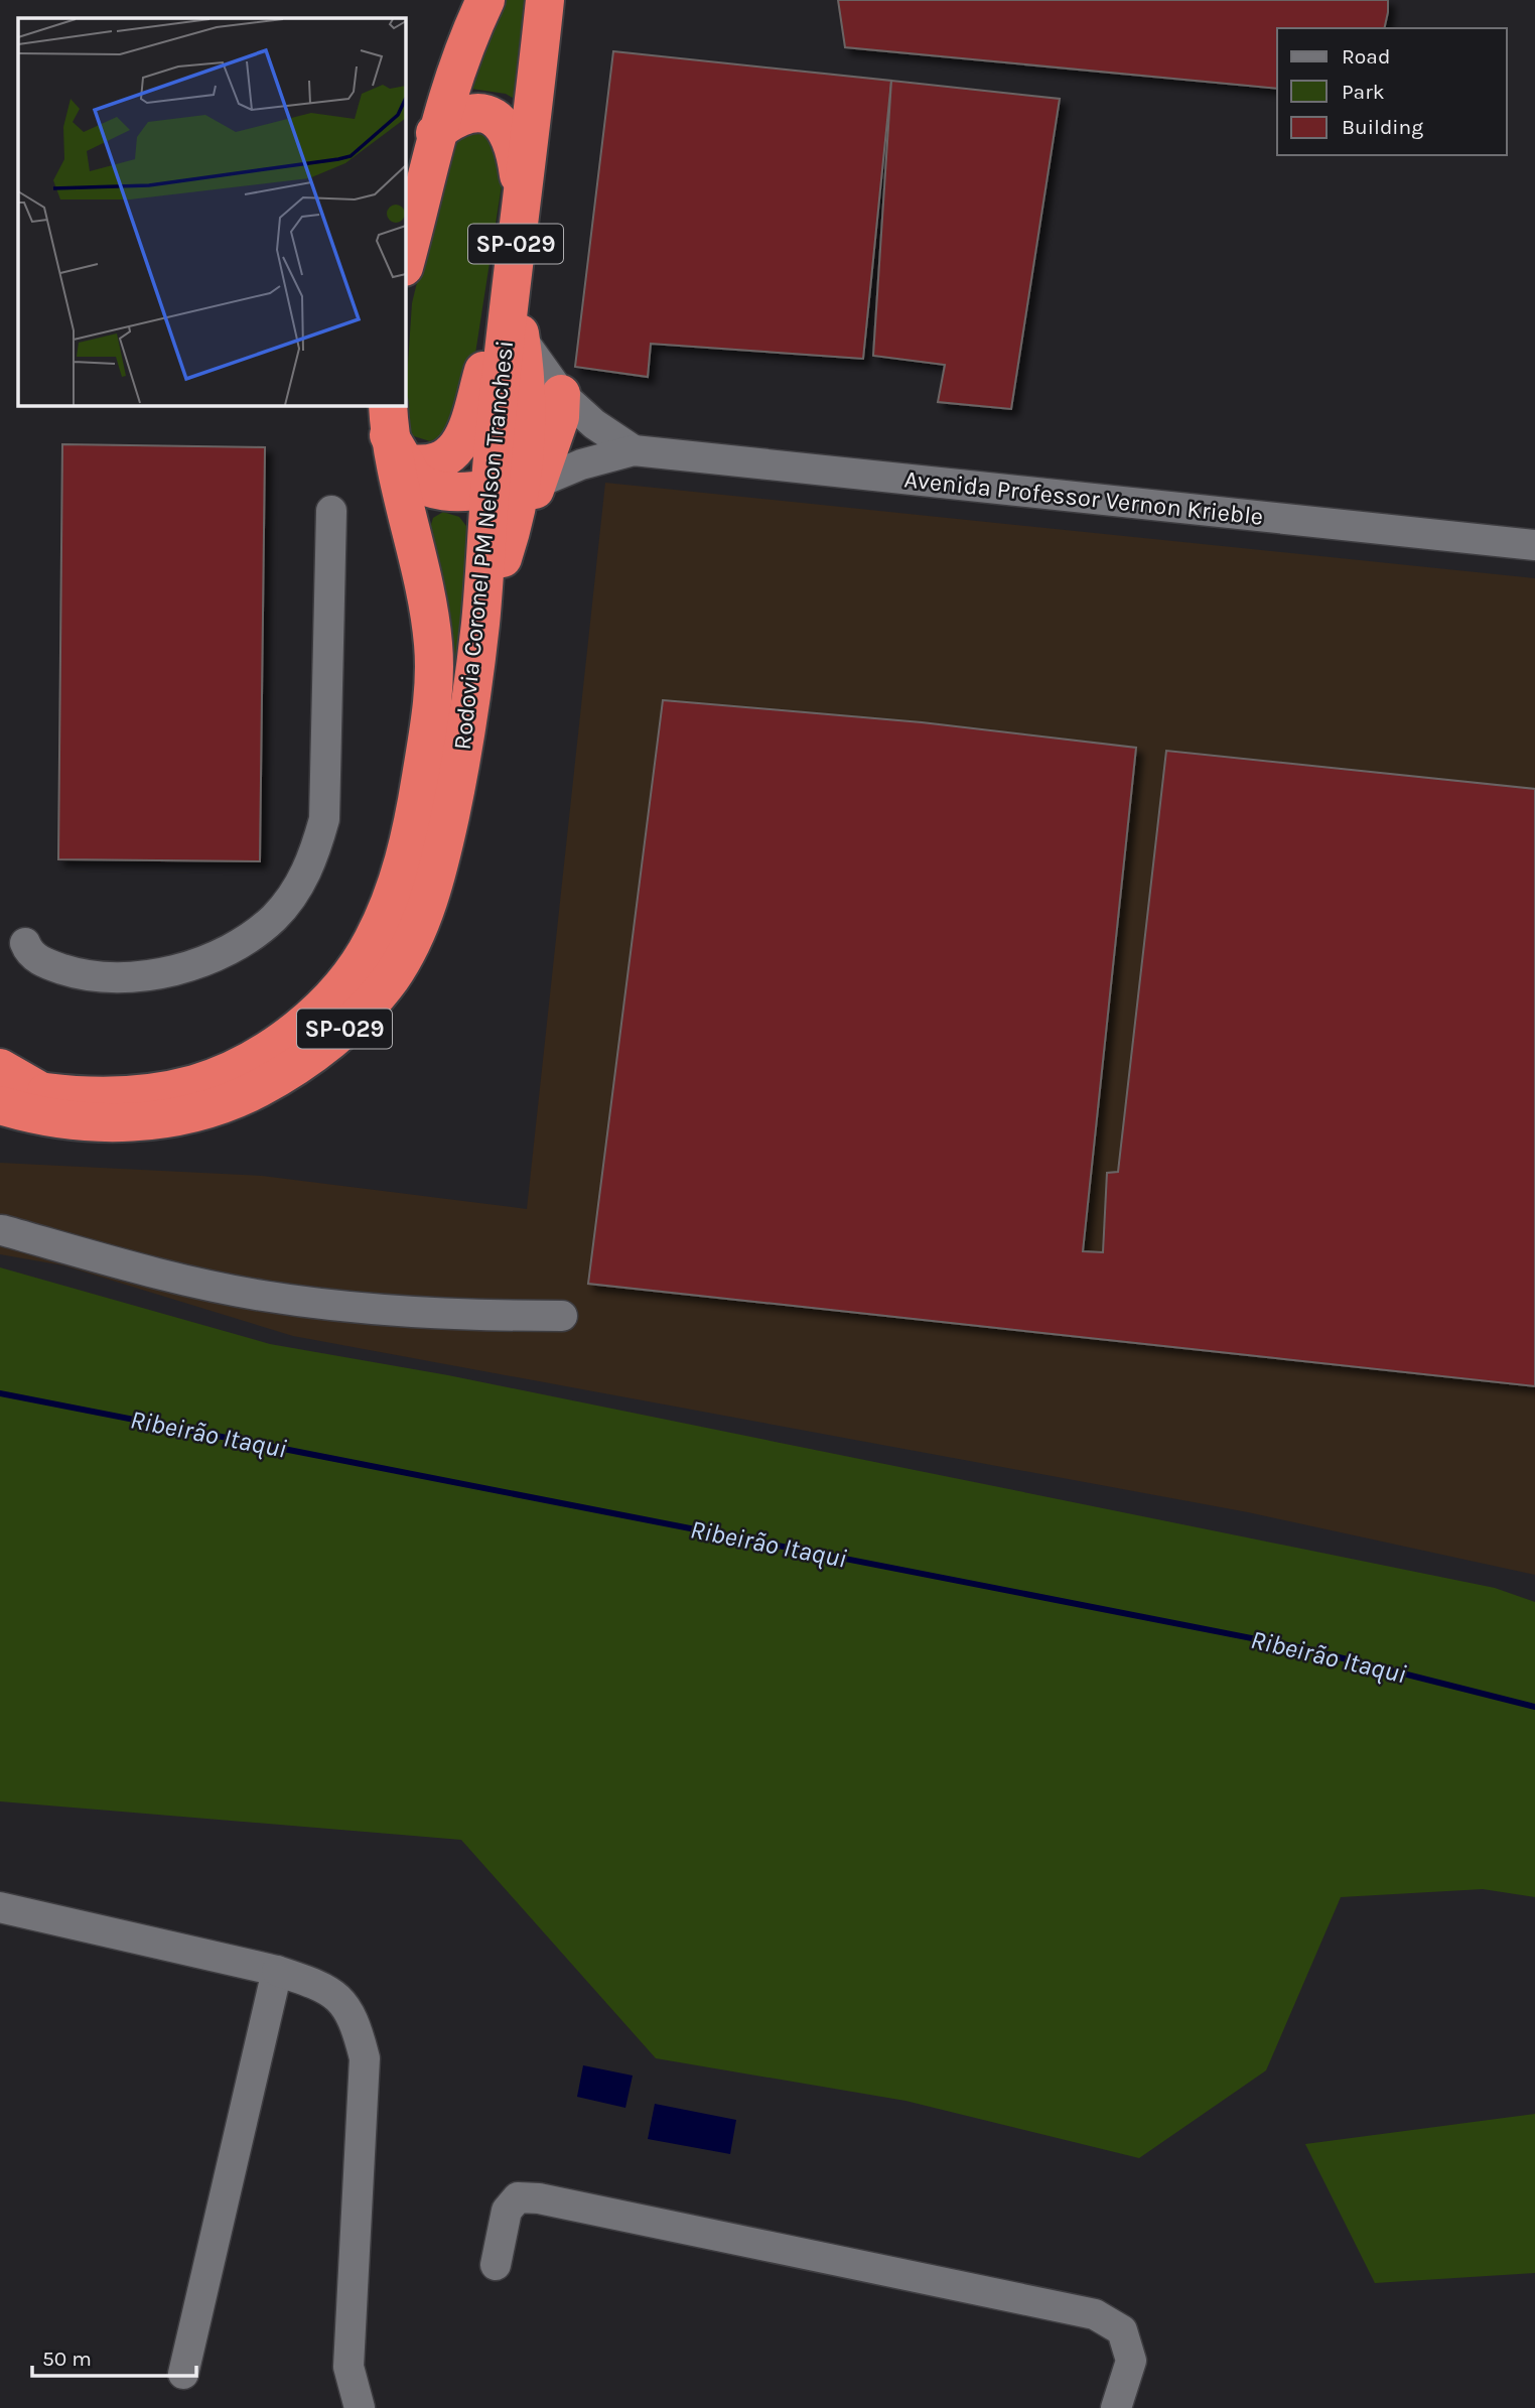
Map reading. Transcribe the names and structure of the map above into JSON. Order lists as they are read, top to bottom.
{
  "streets": {
    "highway": ["SP-029", "Rodovia Coronel PM Nelson Tranchesi"],
    "street": ["Avenida Professor Vernon Krieble"]
  },
  "crossings": [
    ["SP-029", "Avenida Professor Vernon Krieble"],
    ["SP-029", "Rodovia Coronel PM Nelson Tranchesi"],
    ["Avenida Professor Vernon Krieble", "Rodovia Coronel PM Nelson Tranchesi"]
  ],
  "water": ["Ribeirão Itaqui"],
  "legend": ["Road", "Park", "Building"],
  "scale_bar": "50 m"
}
